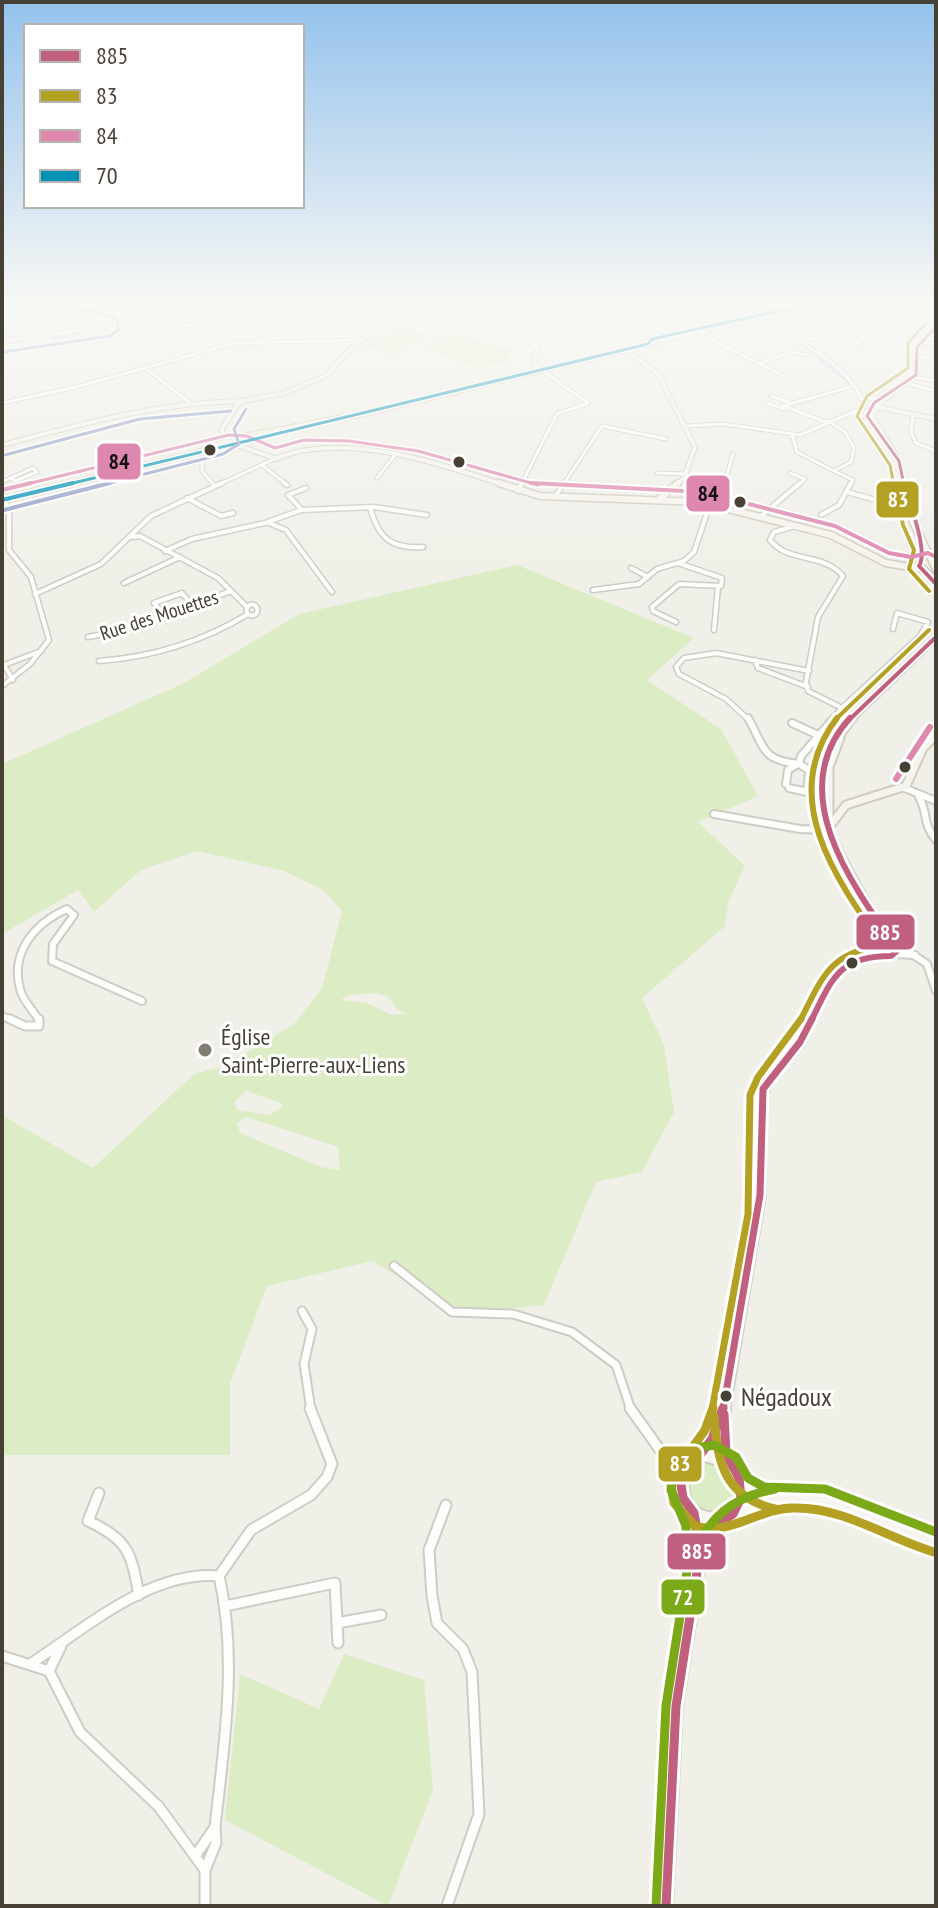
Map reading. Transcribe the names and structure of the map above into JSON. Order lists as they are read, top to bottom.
{
  "streets": {
    "street": ["Rue des Mouettes"]
  },
  "places": ["Église Saint-Pierre-aux-Liens", "Négadoux"],
  "lines": [
    "transit line 885",
    "transit line 83",
    "transit line 70",
    "transit line 84",
    "transit line 72"
  ],
  "legend": [
    "885",
    "83",
    "84",
    "70"
  ]
}
